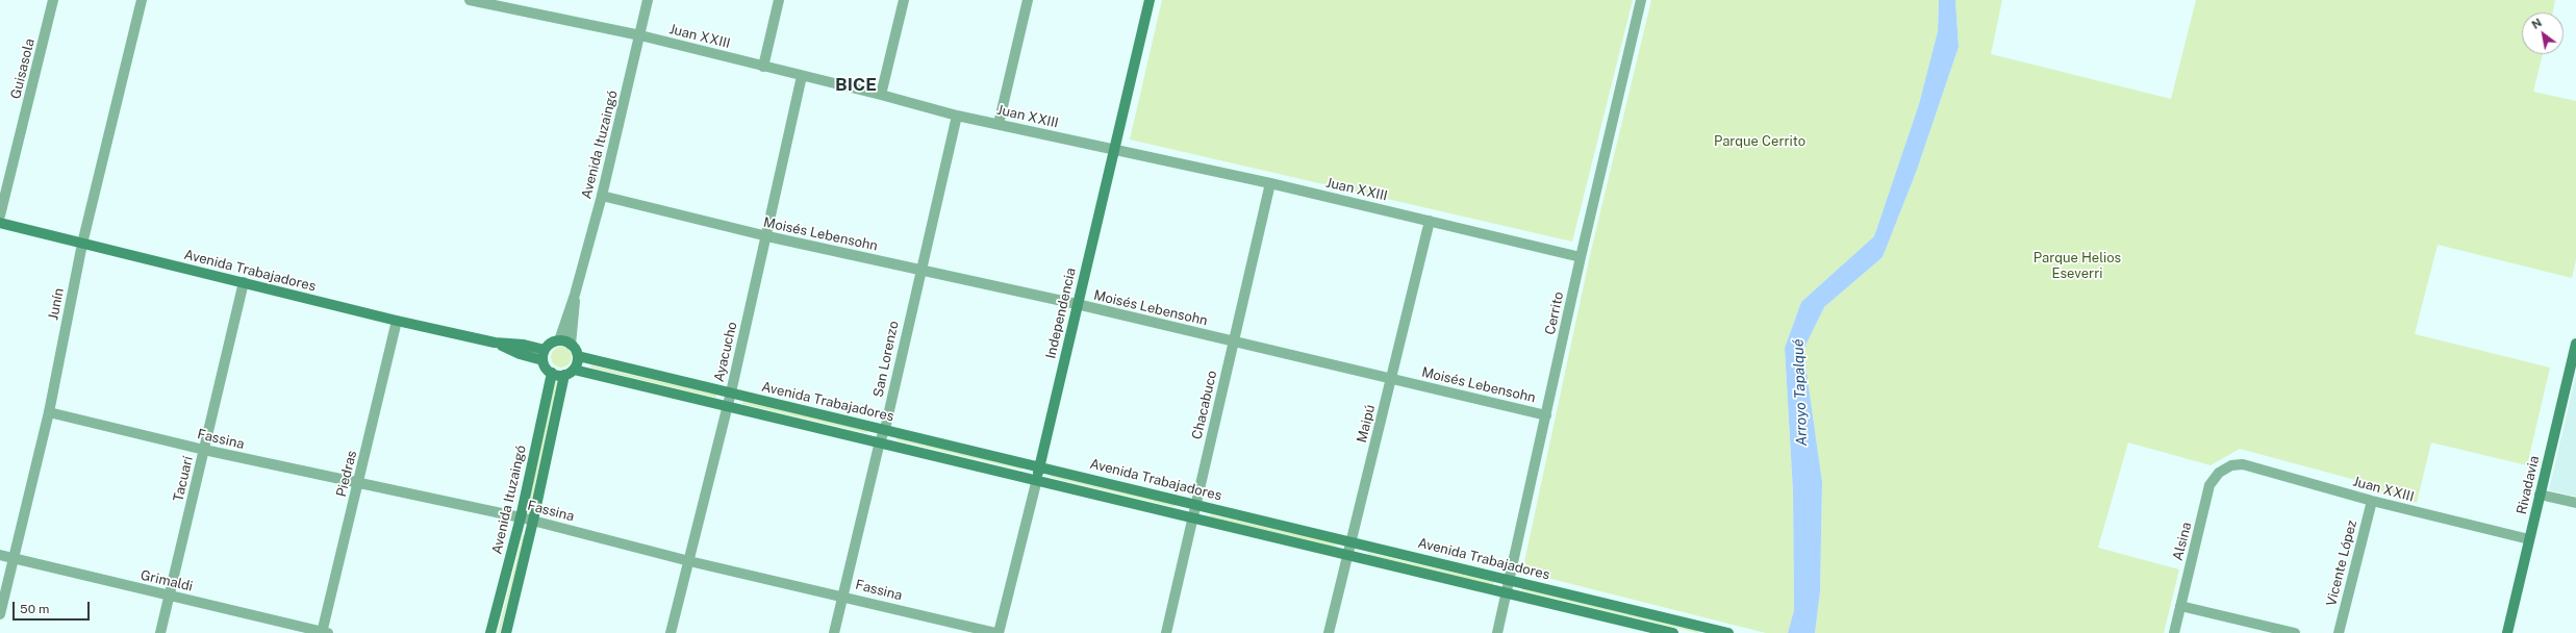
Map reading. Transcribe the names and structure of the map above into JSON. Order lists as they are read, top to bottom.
{
  "streets": {
    "main road": [
      "Avenida Ituzaingó",
      "Avenida Trabajadores",
      "Independencia",
      "Rivadavia"
    ],
    "street": [
      "Juan XXIII",
      "Guisasola",
      "Moisés Lebensohn",
      "Junín",
      "Cerrito",
      "Ayacucho",
      "San Lorenzo",
      "Chacabuco",
      "Maipú",
      "Fassina",
      "Piedras",
      "Tacuarí",
      "Alsina",
      "Vicente López",
      "Grimaldi"
    ]
  },
  "crossings": [
    ["Juan XXIII", "Avenida Ituzaingó"],
    ["Juan XXIII", "Independencia"],
    ["Juan XXIII", "Cerrito"],
    ["Juan XXIII", "Ayacucho"],
    ["Juan XXIII", "San Lorenzo"],
    ["Juan XXIII", "Chacabuco"],
    ["Juan XXIII", "Maipú"],
    ["Juan XXIII", "Rivadavia"],
    ["Juan XXIII", "Alsina"],
    ["Juan XXIII", "Vicente López"],
    ["Avenida Ituzaingó", "Moisés Lebensohn"],
    ["Avenida Ituzaingó", "Avenida Trabajadores"],
    ["Avenida Ituzaingó", "Fassina"],
    ["Moisés Lebensohn", "Independencia"],
    ["Moisés Lebensohn", "Cerrito"],
    ["Moisés Lebensohn", "Ayacucho"],
    ["Moisés Lebensohn", "San Lorenzo"],
    ["Moisés Lebensohn", "Chacabuco"],
    ["Moisés Lebensohn", "Maipú"],
    ["Avenida Trabajadores", "Junín"],
    ["Avenida Trabajadores", "Independencia"],
    ["Avenida Trabajadores", "Cerrito"],
    ["Avenida Trabajadores", "Ayacucho"],
    ["Avenida Trabajadores", "San Lorenzo"],
    ["Avenida Trabajadores", "Chacabuco"],
    ["Avenida Trabajadores", "Maipú"],
    ["Avenida Trabajadores", "Piedras"],
    ["Avenida Trabajadores", "Tacuarí"],
    ["Junín", "Fassina"],
    ["Junín", "Grimaldi"],
    ["Independencia", "Fassina"],
    ["Ayacucho", "Fassina"],
    ["San Lorenzo", "Fassina"],
    ["Fassina", "Piedras"],
    ["Fassina", "Tacuarí"],
    ["Piedras", "Grimaldi"],
    ["Tacuarí", "Grimaldi"]
  ],
  "districts": ["BICE"],
  "water": ["Arroyo Tapalqué"],
  "parks": ["Parque Cerrito", "Parque Helios Eseverri"],
  "scale_bar": "50 m",
  "north": "top left"
}
